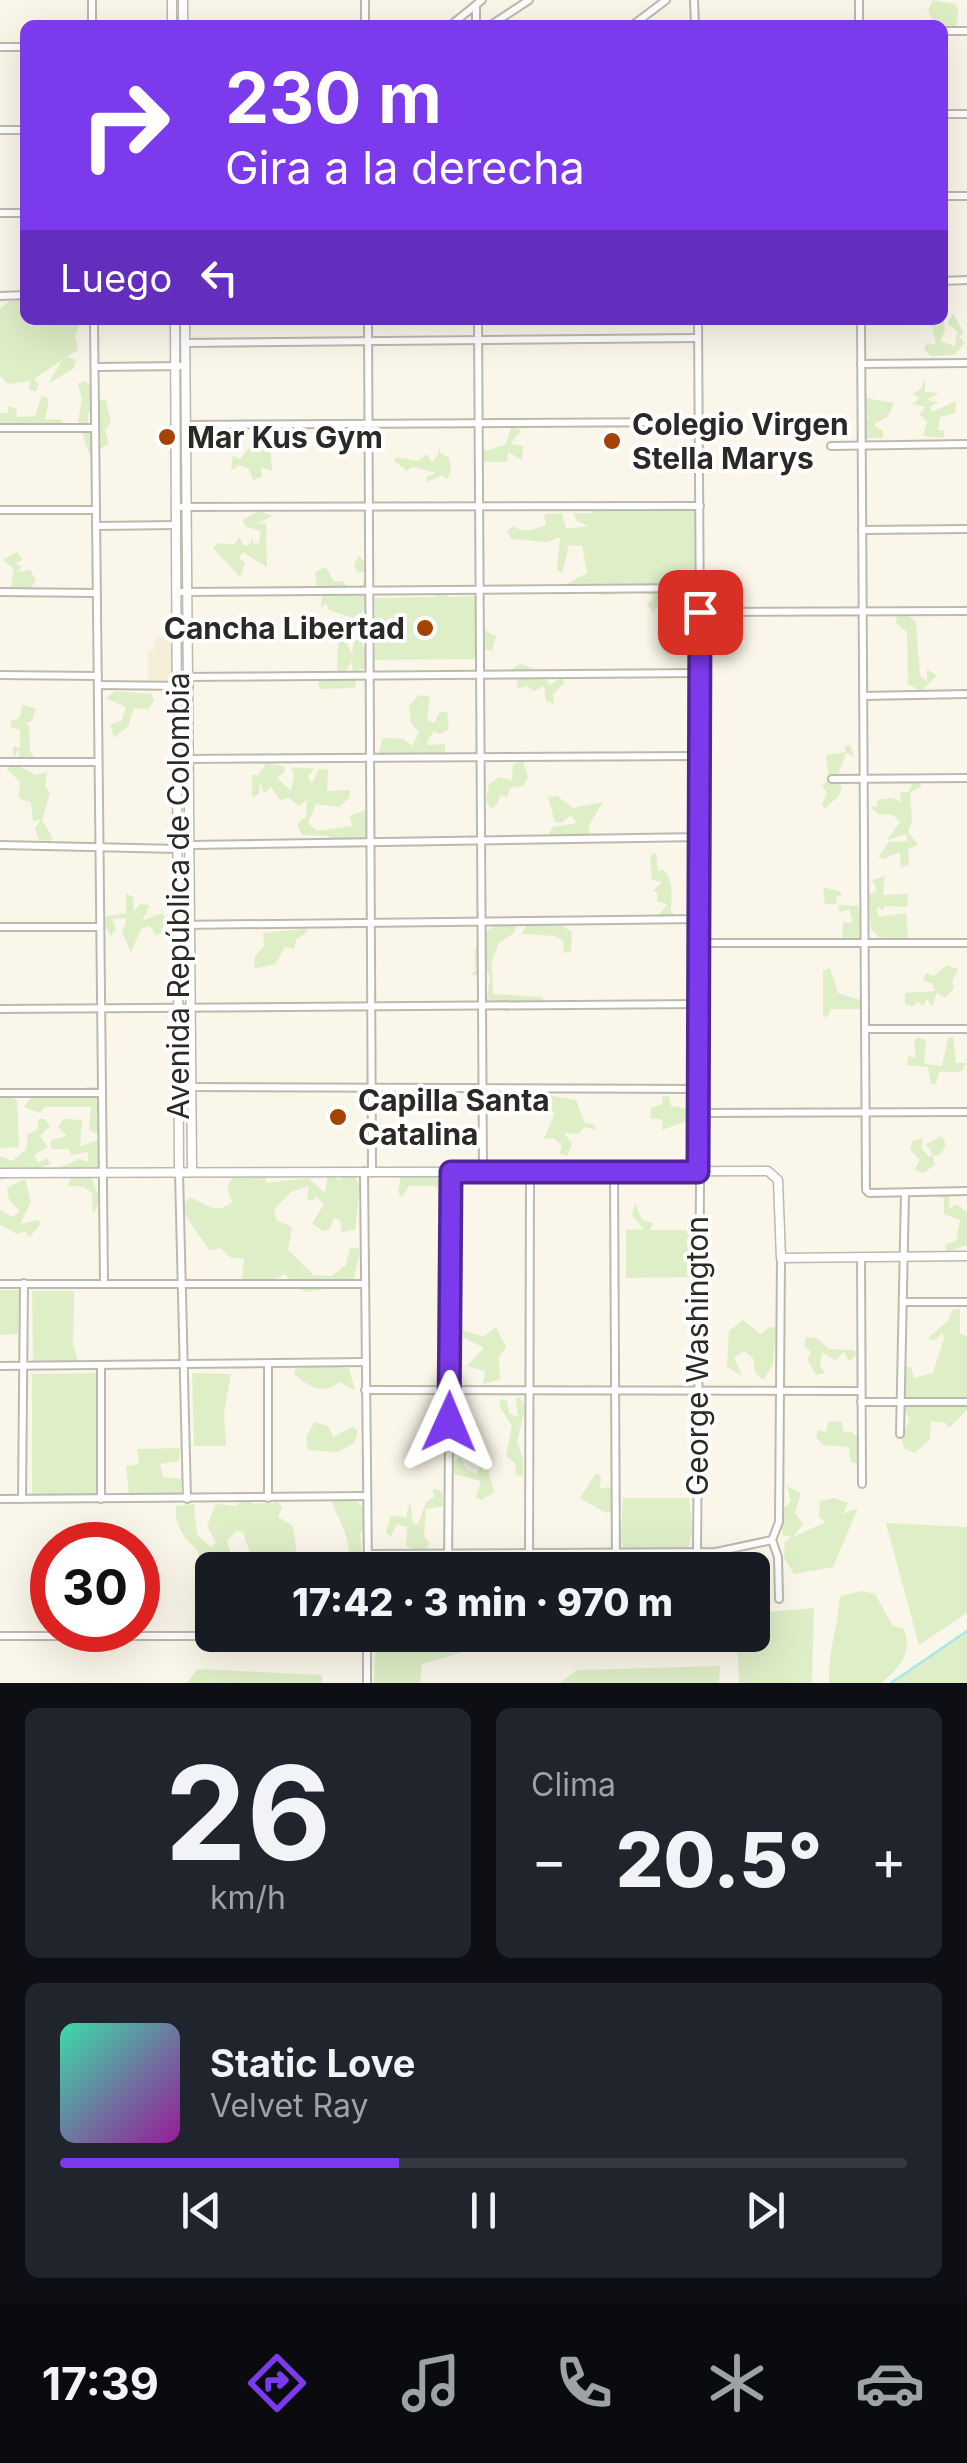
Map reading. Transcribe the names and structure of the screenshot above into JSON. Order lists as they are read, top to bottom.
{
  "streets": {
    "street": ["Avenida República de Colombia", "George Washington"]
  },
  "places": [
    "Mar Kus Gym",
    "Colegio Virgen Stella Marys",
    "Cancha Libertad",
    "Capilla Santa Catalina"
  ],
  "page": {
    "turn": ["230 m", "Gira a la derecha"],
    "then": "Luego",
    "limit": "30",
    "trip": "17:42 · 3 min · 970 m",
    "tile": [
      ["26", "km/h"],
      "Clima"
    ],
    "heat": ["−", "20.5°", "+"],
    "song": ["Static Love", "Velvet Ray"],
    "tabs": "17:39"
  }
}
